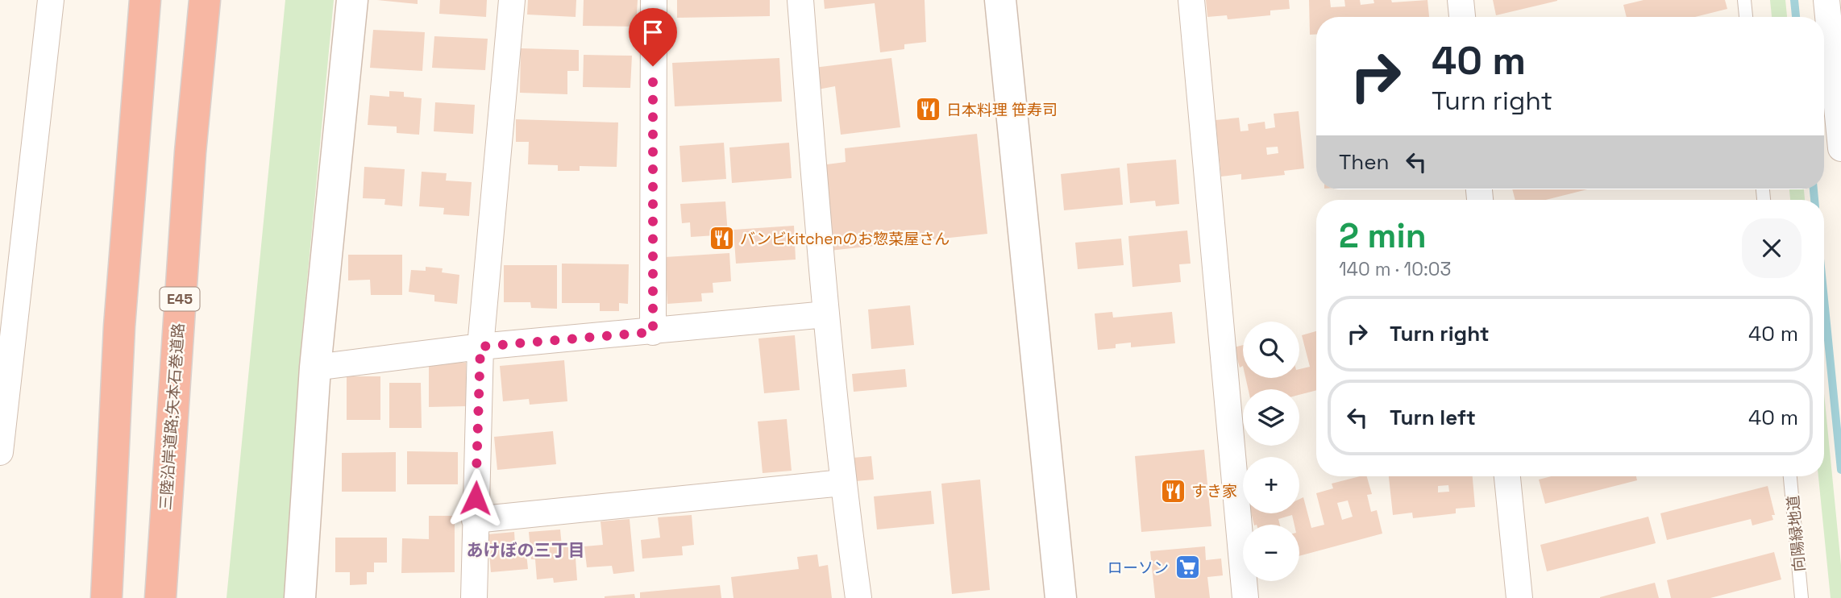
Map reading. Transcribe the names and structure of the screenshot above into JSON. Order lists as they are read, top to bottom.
{
  "streets": {
    "highway": ["E45", "三陸沿岸道路;矢本石巻道路"],
    "lane": ["向陽緑地道"]
  },
  "districts": ["あけぼの三丁目"],
  "places": {
    "restaurant": ["日本料理 笹寿司", "バンビkitchenのお惣菜屋さん", "すき家"],
    "supermarket": ["ローソン"]
  },
  "page": {
    "turn": ["40 m", "Turn right"],
    "then": "Then",
    "heading": ["2 min", "140 m · 10:03"],
    "list": [
      {
        "name": "Turn right",
        "value": "40 m"
      },
      {
        "name": "Turn left",
        "value": "40 m"
      }
    ],
    "map_buttons": ["+", "−"]
  }
}
